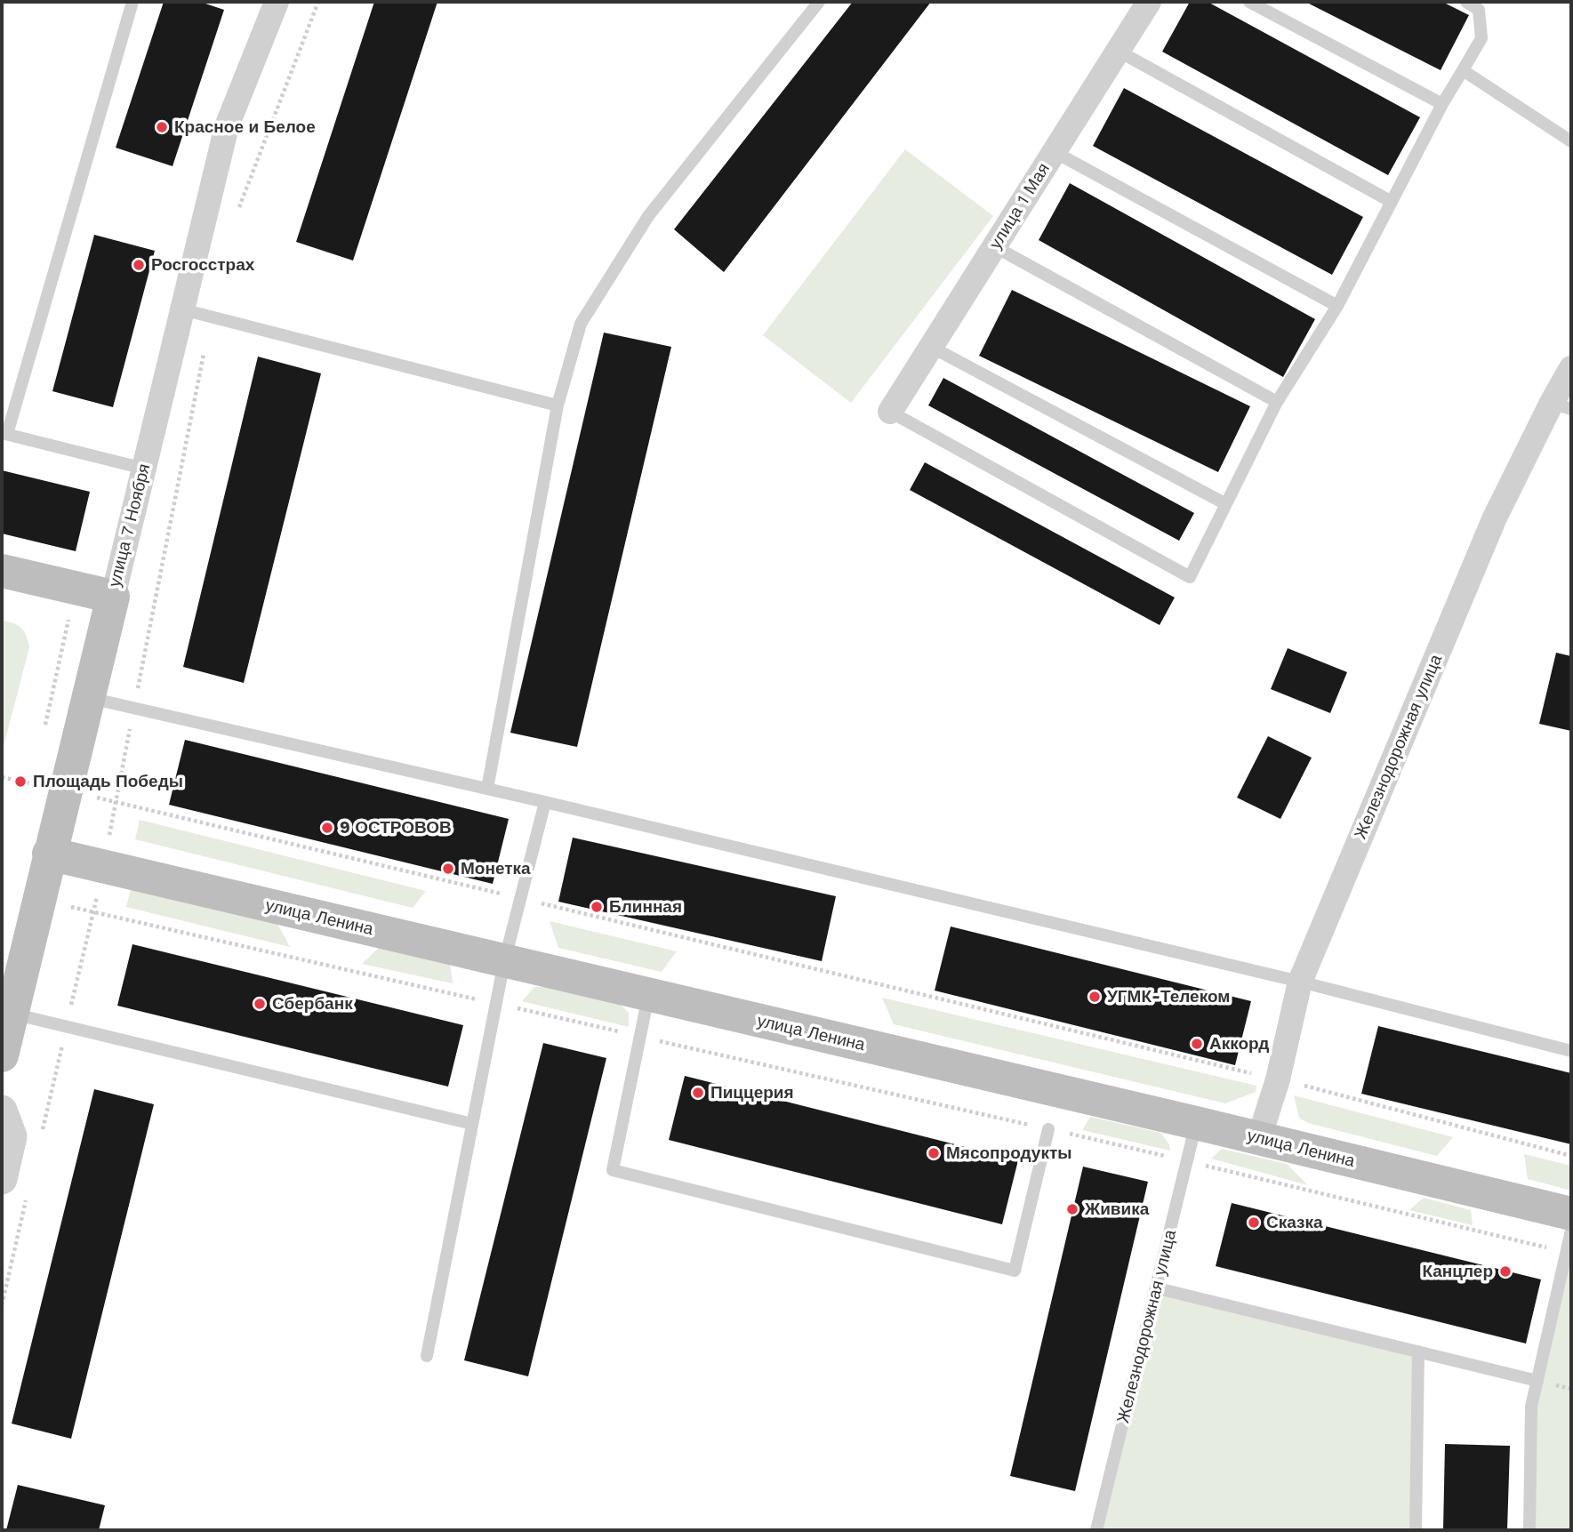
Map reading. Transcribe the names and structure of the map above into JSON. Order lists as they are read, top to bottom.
{
  "streets": {
    "main road": ["улица 7 Ноября", "улица Ленина"],
    "street": ["улица 1 Мая", "Железнодорожная улица"]
  },
  "crossings": [
    ["улица 7 Ноября", "улица Ленина"],
    ["Железнодорожная улица", "улица Ленина"]
  ],
  "places": [
    "Красное и Белое",
    "Росгосстрах",
    "Площадь Победы",
    "9 ОСТРОВОВ",
    "Монетка",
    "Блинная",
    "УГМК-Телеком",
    "Сбербанк",
    "Аккорд",
    "Пиццерия",
    "Мясопродукты",
    "Живика",
    "Сказка",
    "Канцлер"
  ]
}
